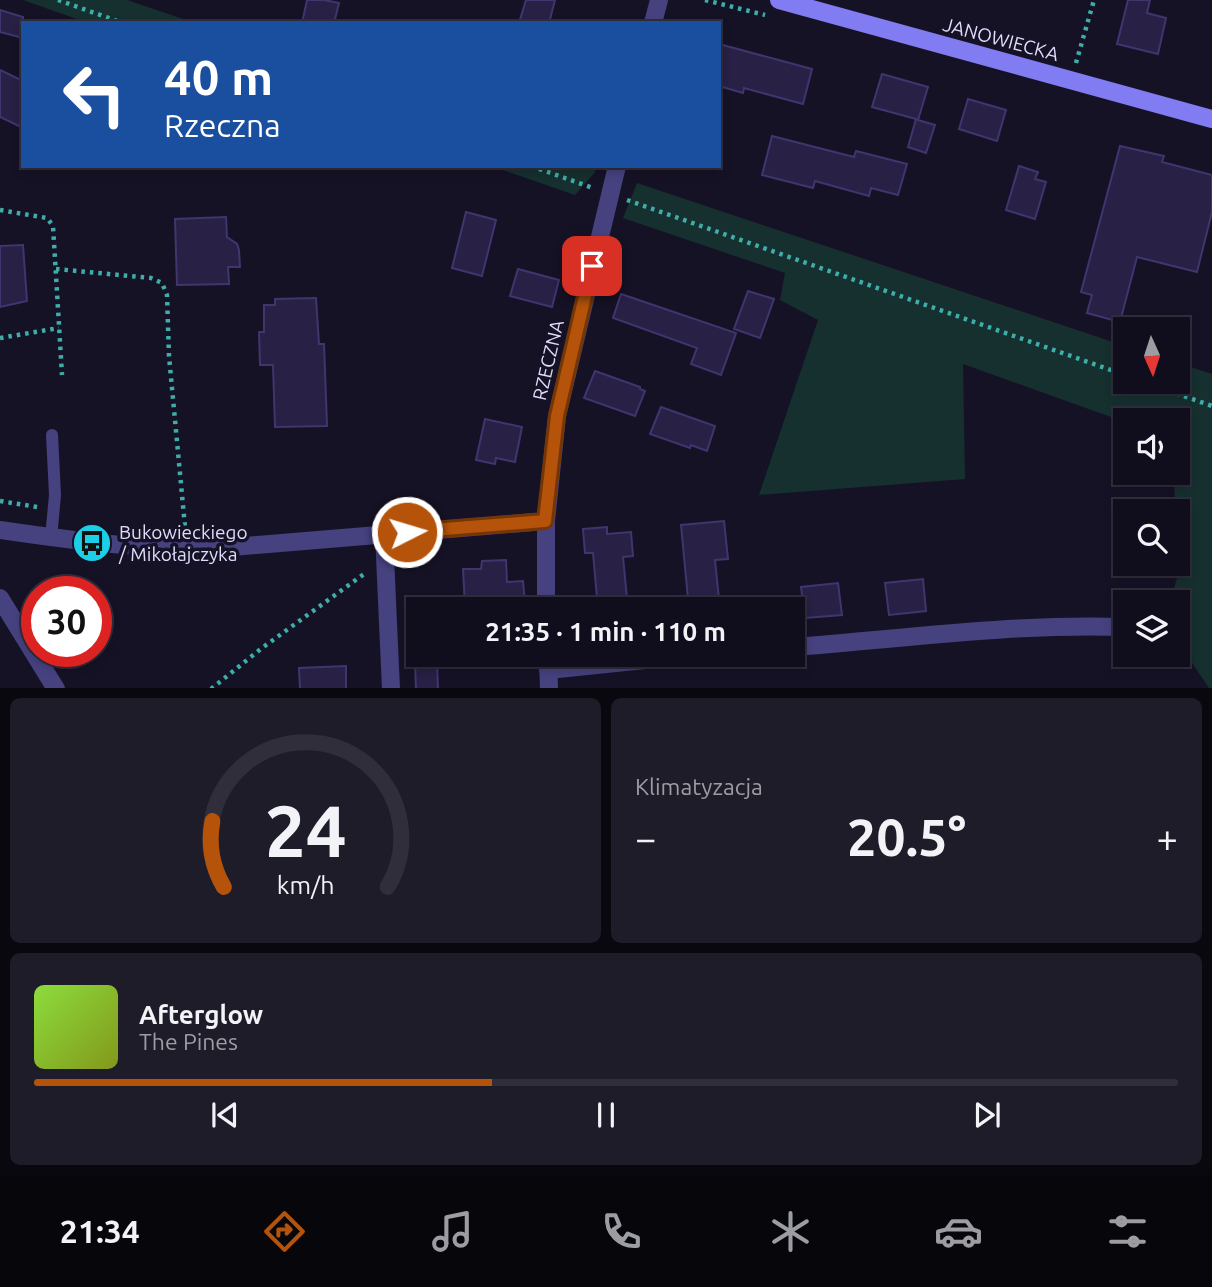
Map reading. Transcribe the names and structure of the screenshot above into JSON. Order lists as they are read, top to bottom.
{
  "streets": {
    "street": ["JANOWIECKA", "RZECZNA"]
  },
  "places": {
    "bus stop": ["Bukowieckiego / Mikołajczyka"]
  },
  "north": "bottom",
  "page": {
    "turn": ["40 m", "Rzeczna"],
    "limit": "30",
    "trip": "21:35 · 1 min · 110 m",
    "tile": "Klimatyzacja",
    "heat": ["−", "20.5°", "+"],
    "song": ["Afterglow", "The Pines"],
    "tabs": "21:34",
    "gauge": ["24", "km/h"]
  }
}
